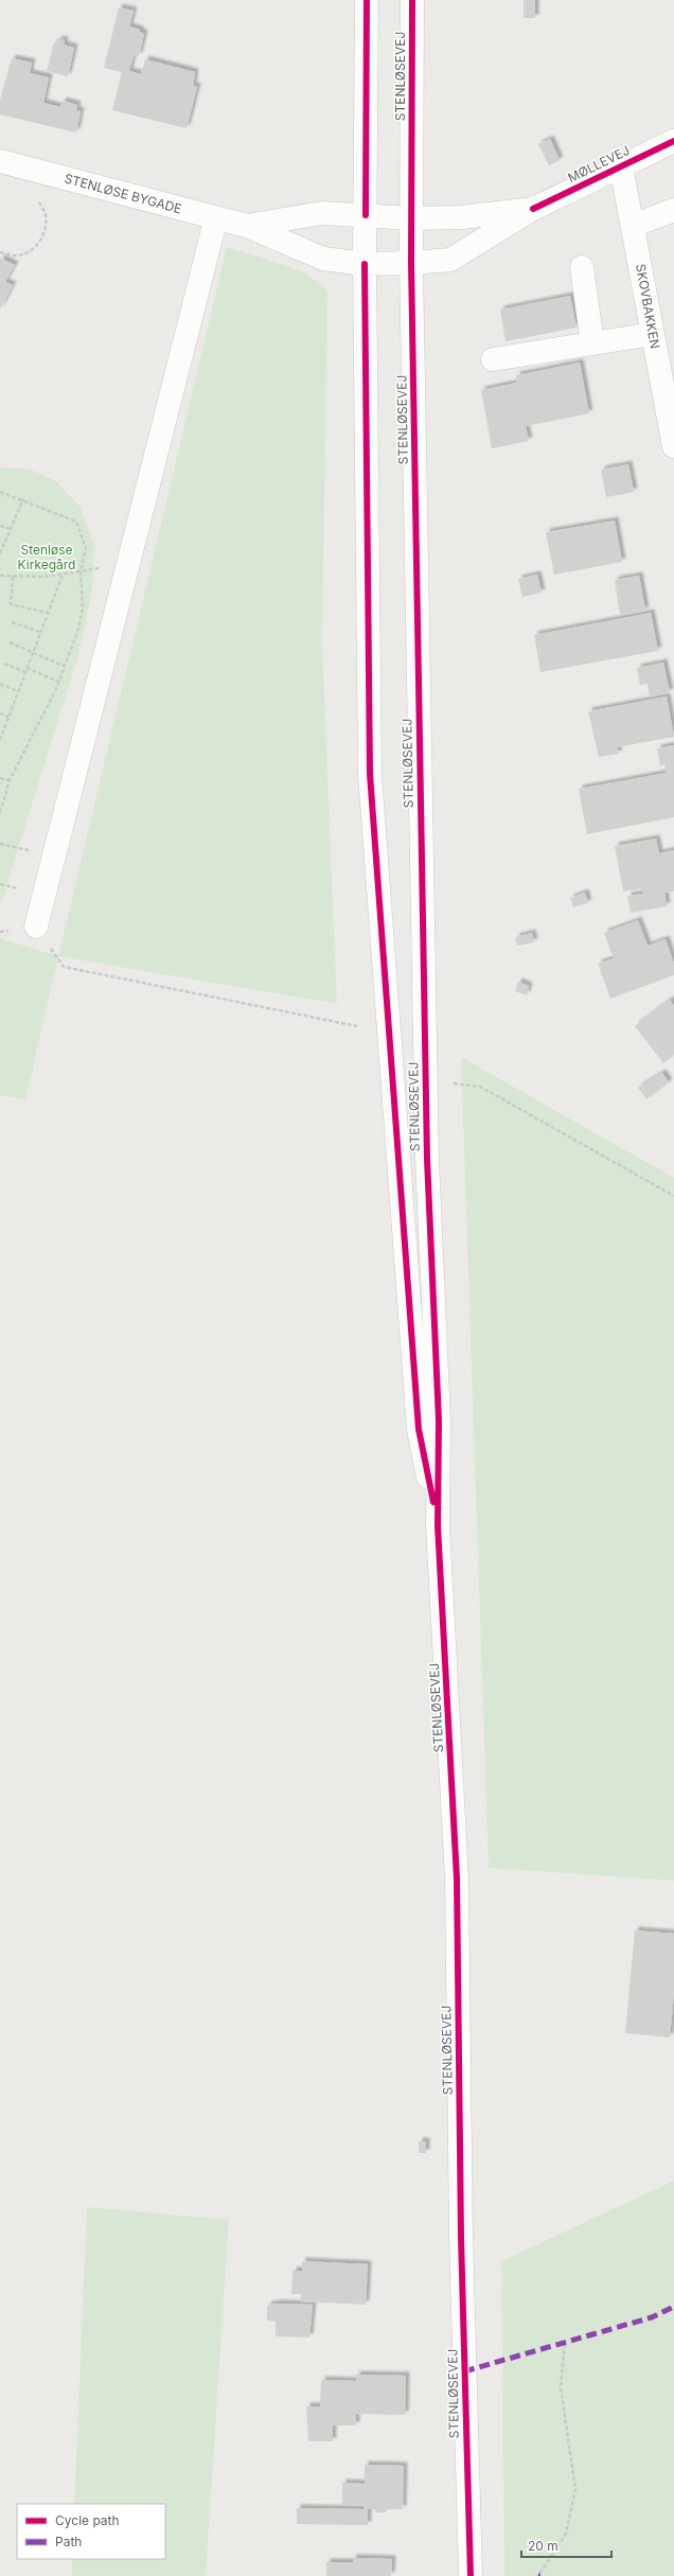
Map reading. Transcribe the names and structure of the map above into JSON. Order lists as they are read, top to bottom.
{
  "streets": {
    "street": [
      "STENLØSEVEJ",
      "MØLLEVEJ",
      "STENLØSE BYGADE",
      "SKOVBAKKEN"
    ]
  },
  "crossings": [
    ["STENLØSEVEJ", "MØLLEVEJ"],
    ["STENLØSEVEJ", "STENLØSE BYGADE"],
    ["MØLLEVEJ", "STENLØSE BYGADE"],
    ["MØLLEVEJ", "SKOVBAKKEN"]
  ],
  "parks": ["Stenløse Kirkegård"],
  "legend": ["Cycle path", "Path"],
  "scale_bar": "20 m"
}
